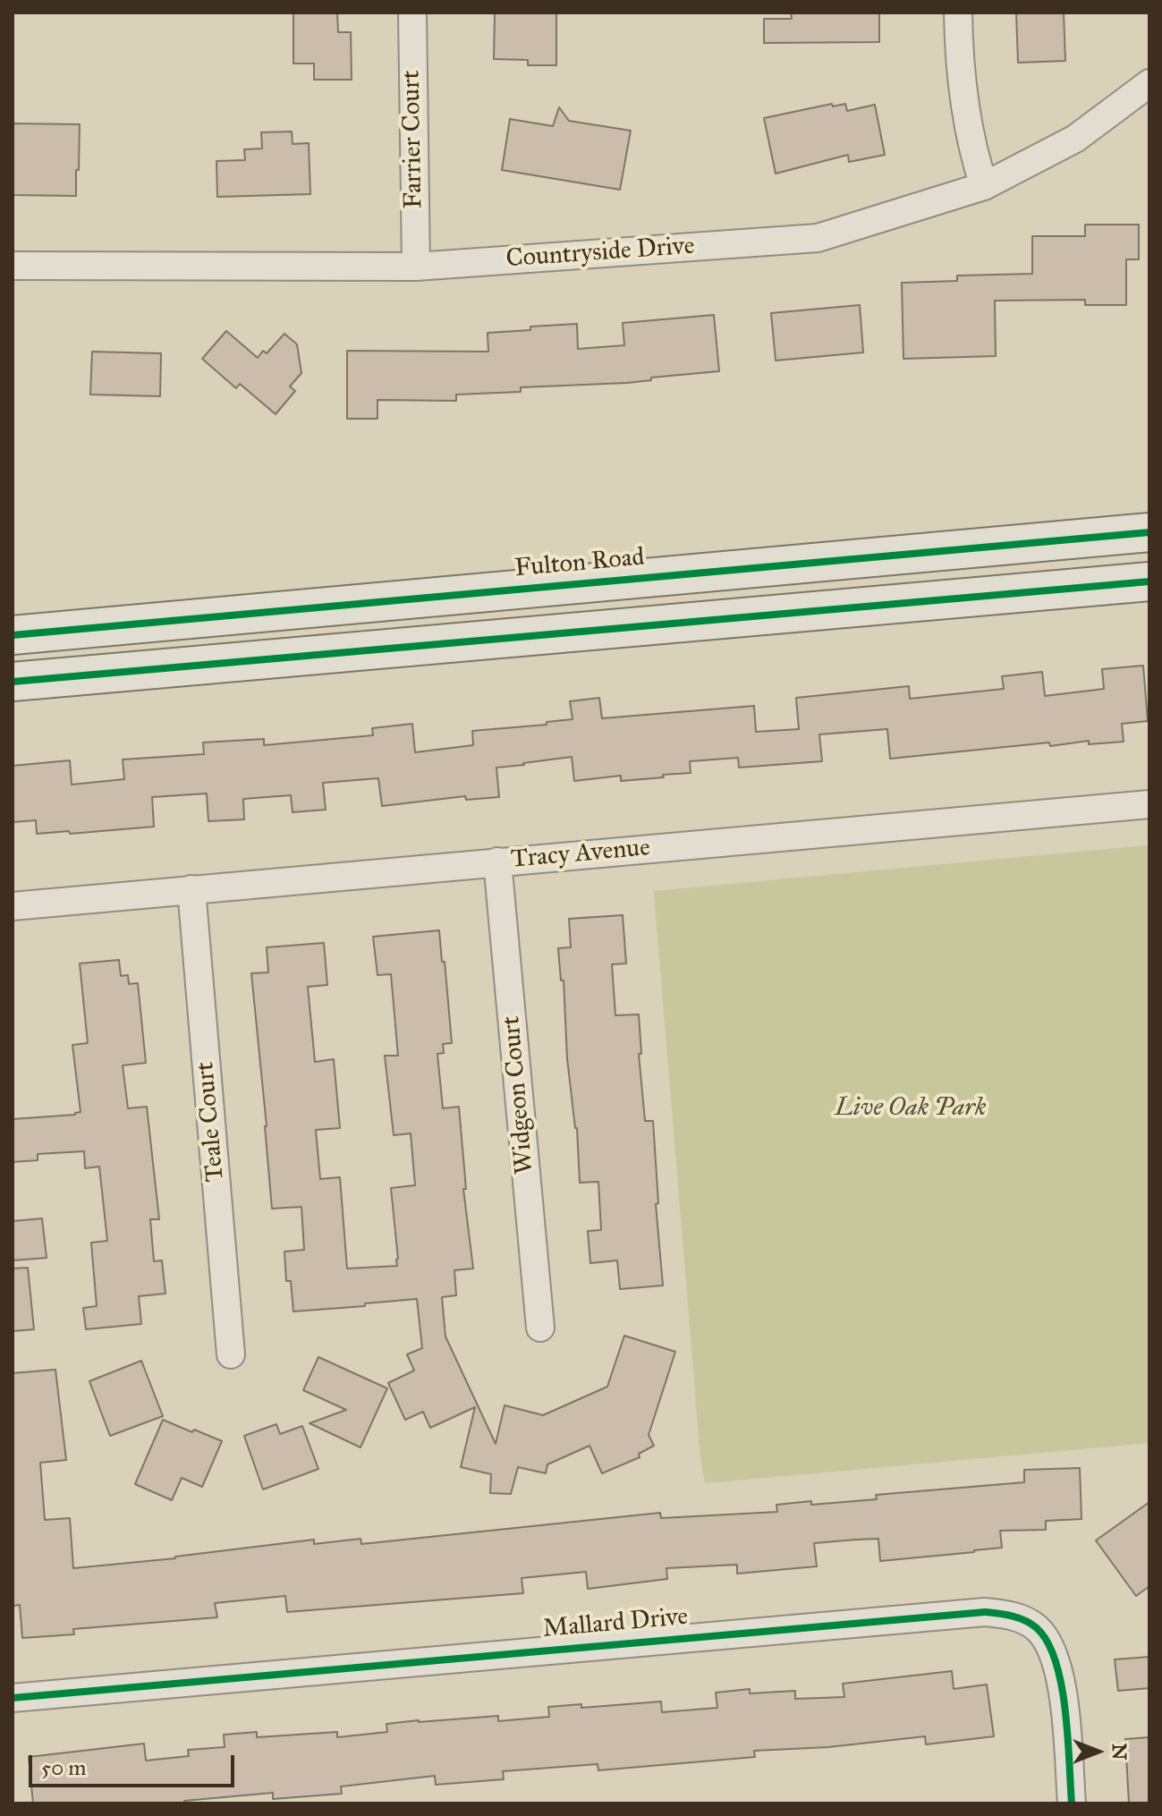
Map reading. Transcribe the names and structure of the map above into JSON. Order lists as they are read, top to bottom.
{
  "streets": {
    "main road": ["Fulton Road"],
    "street": [
      "Farrier Court",
      "Countryside Drive",
      "Tracy Avenue",
      "Widgeon Court",
      "Teale Court",
      "Mallard Drive"
    ]
  },
  "crossings": [
    ["Farrier Court", "Countryside Drive"],
    ["Tracy Avenue", "Widgeon Court"],
    ["Tracy Avenue", "Teale Court"]
  ],
  "parks": ["Live Oak Park"],
  "scale_bar": "50 m",
  "north": "right"
}
